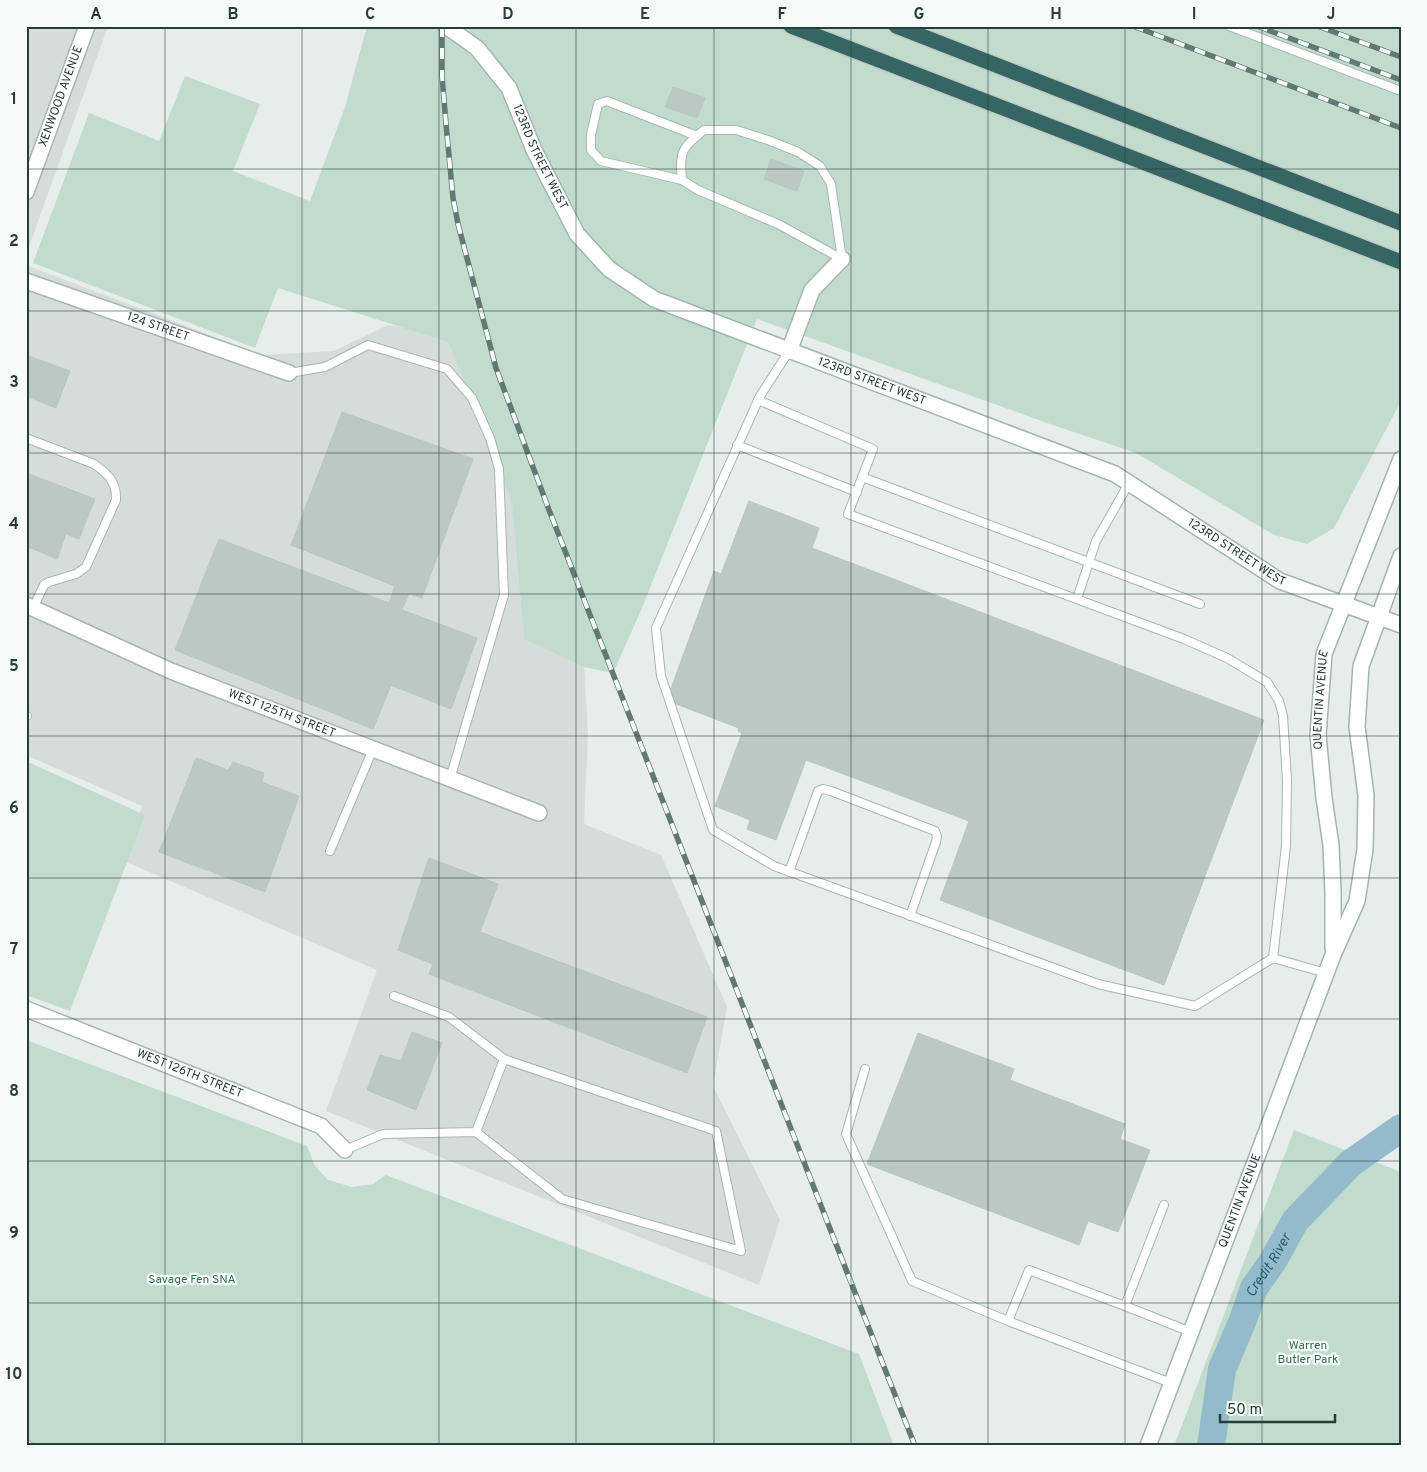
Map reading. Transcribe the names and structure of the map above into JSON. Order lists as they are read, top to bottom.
{
  "streets": {
    "street": [
      "XENWOOD AVENUE",
      "123RD STREET WEST",
      "124 STREET",
      "QUENTIN AVENUE",
      "WEST 125TH STREET",
      "WEST 126TH STREET"
    ]
  },
  "crossings": [
    ["123RD STREET WEST", "QUENTIN AVENUE"]
  ],
  "water": ["Credit River"],
  "parks": ["Savage Fen SNA", "Warren Butler Park"],
  "scale_bar": "50 m",
  "grid": {
    "columns": [
      "A",
      "B",
      "C",
      "D",
      "E",
      "F",
      "G",
      "H",
      "I",
      "J"
    ],
    "rows": [
      "1",
      "2",
      "3",
      "4",
      "5",
      "6",
      "7",
      "8",
      "9",
      "10"
    ]
  }
}
